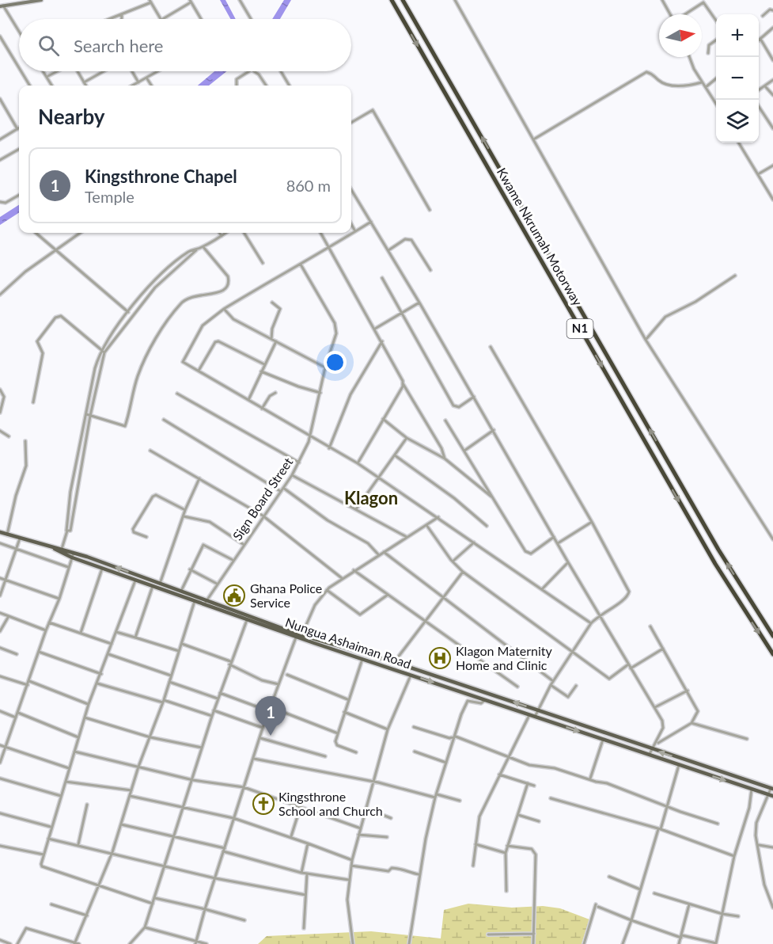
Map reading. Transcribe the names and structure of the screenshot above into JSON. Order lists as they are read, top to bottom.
{
  "streets": {
    "highway": ["Kwame Nkrumah Motorway", "N1"],
    "main road": ["Nungua Ashaiman Road"],
    "street": ["Sign Board Street"]
  },
  "crossings": [
    ["Sign Board Street", "Nungua Ashaiman Road"]
  ],
  "districts": ["Klagon"],
  "places": {
    "public building": ["Ghana Police Service"],
    "hospital": ["Klagon Maternity Home and Clinic"],
    "church": ["Kingsthrone School and Church"]
  },
  "north": "right",
  "page": {
    "map_buttons": ["+", "−"],
    "search": "Search here",
    "heading": "Nearby",
    "list": [
      {
        "mark": "1",
        "name": "Kingsthrone Chapel",
        "note": "Temple",
        "value": "860 m"
      }
    ],
    "pins": "1"
  }
}
